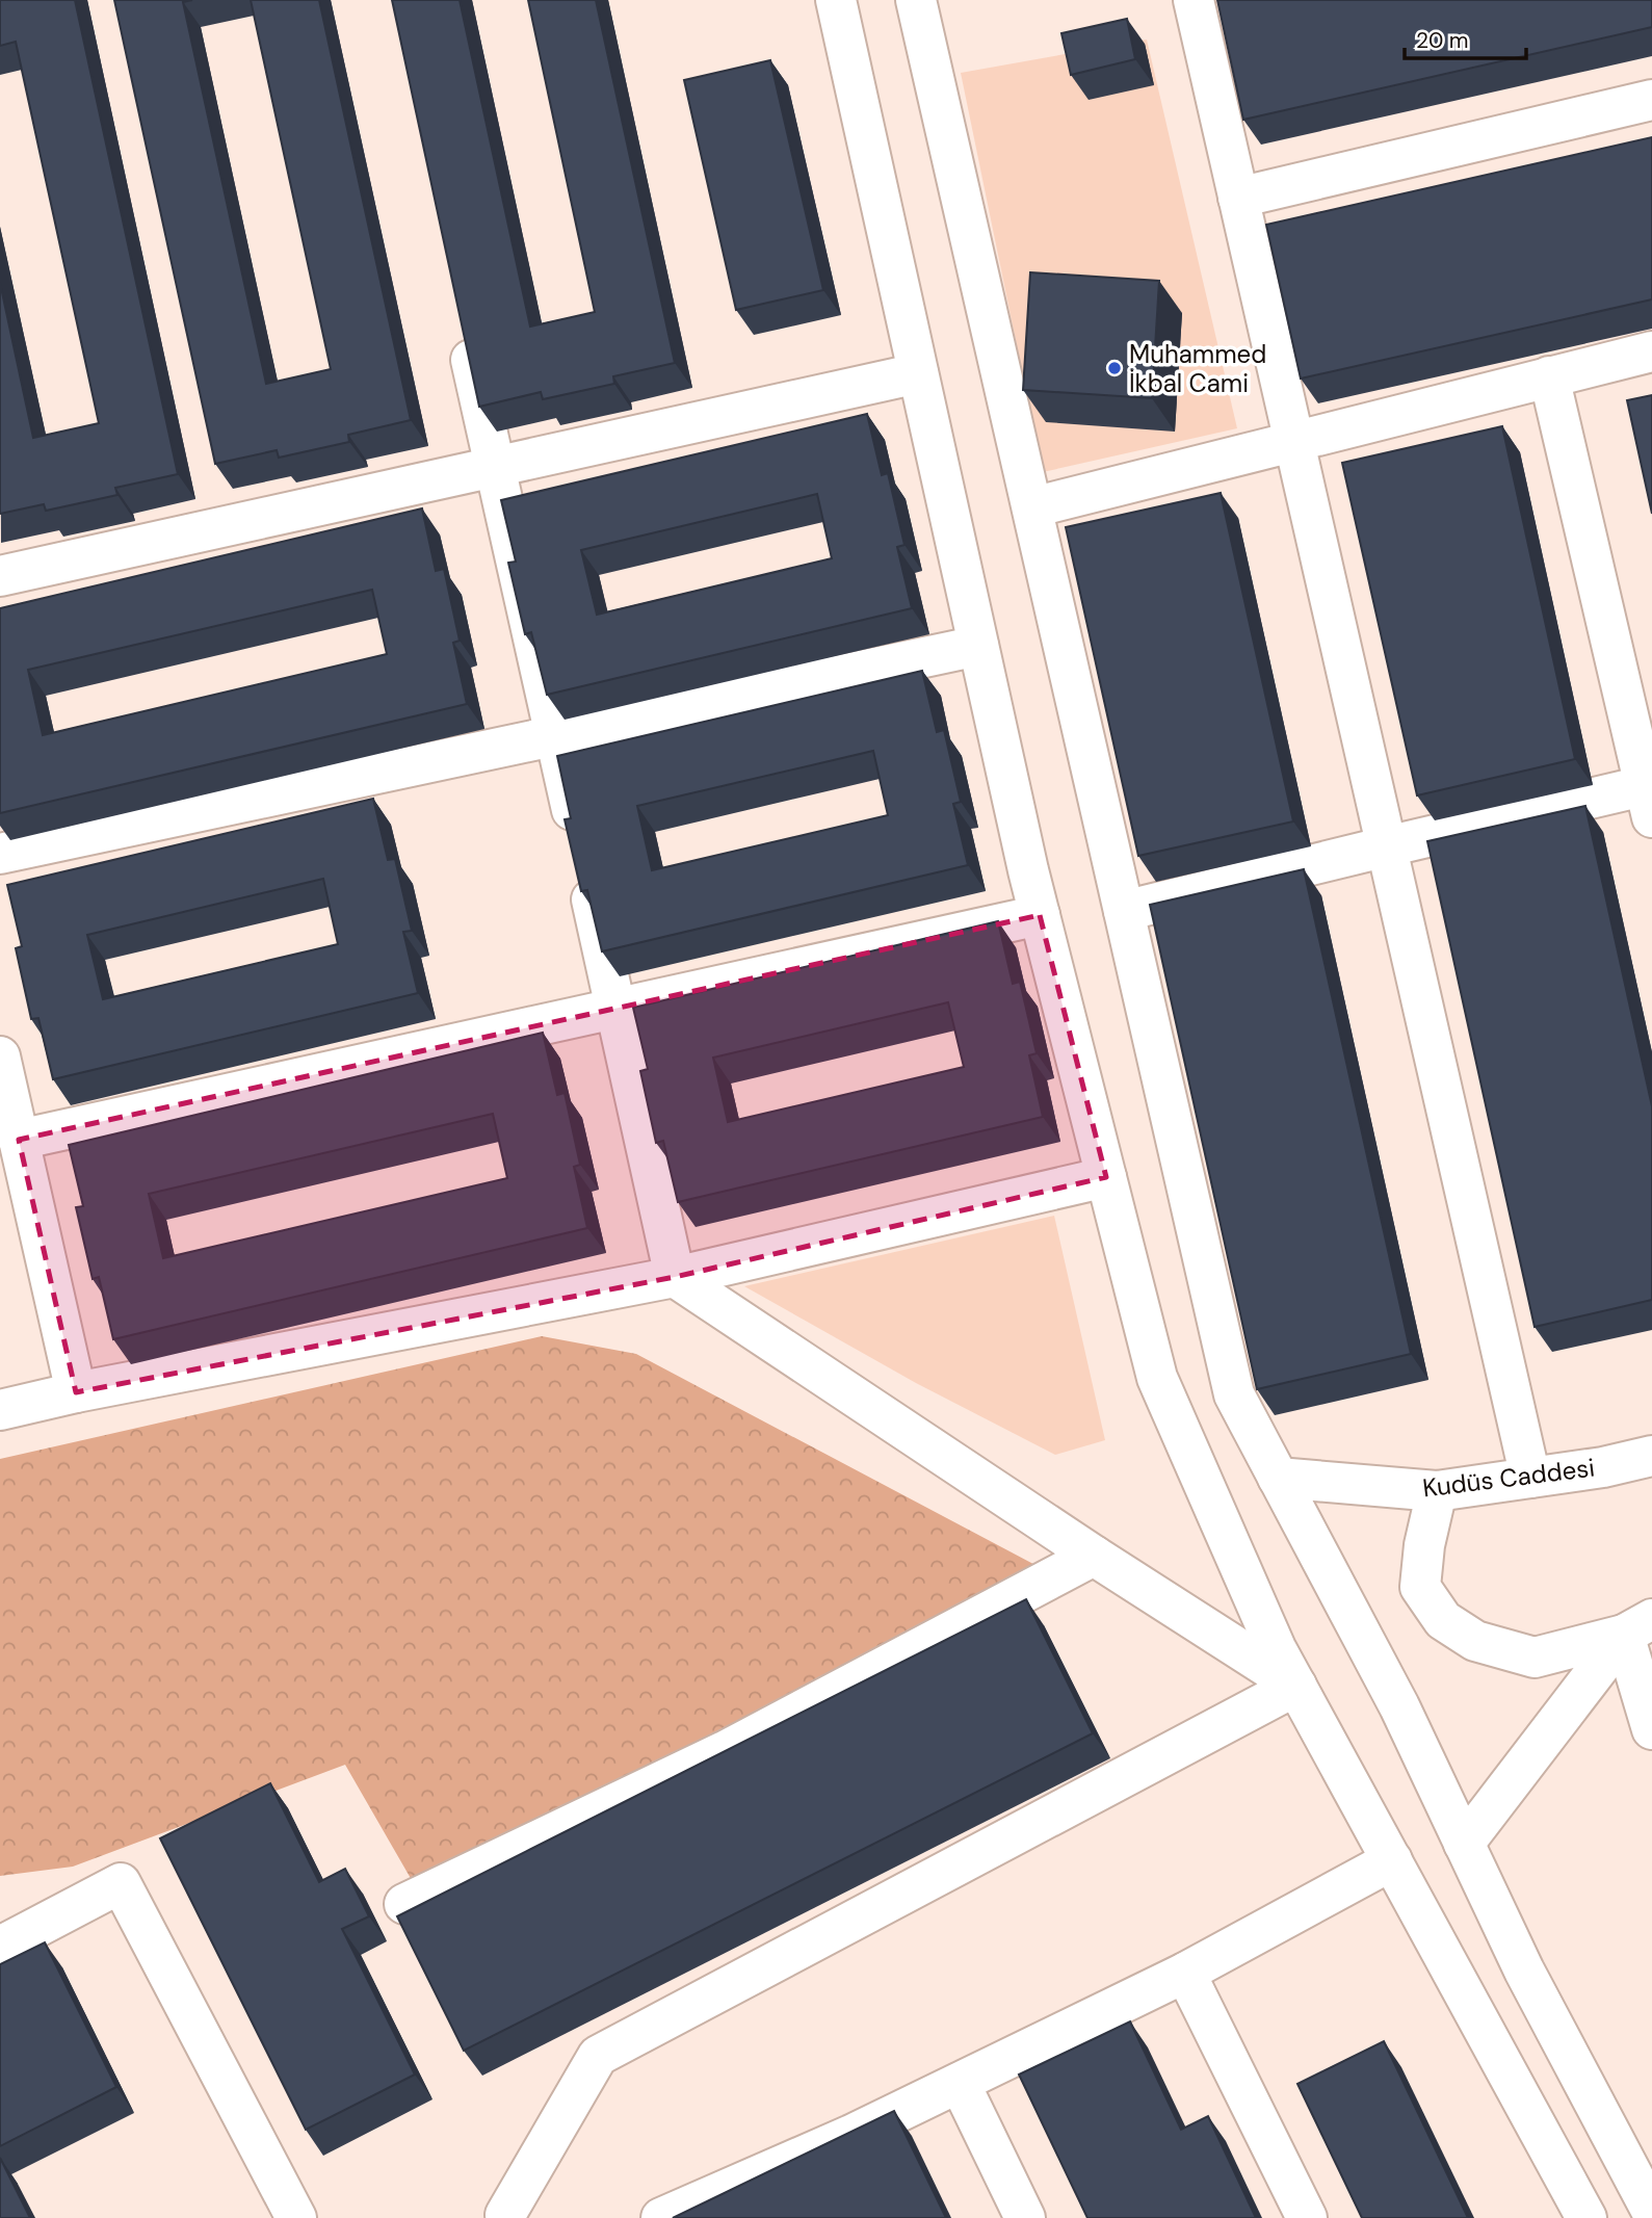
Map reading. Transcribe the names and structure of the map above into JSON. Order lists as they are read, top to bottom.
{
  "streets": {
    "street": ["Kudüs Caddesi"]
  },
  "places": ["Muhammed İkbal Cami"],
  "scale_bar": "20 m"
}
